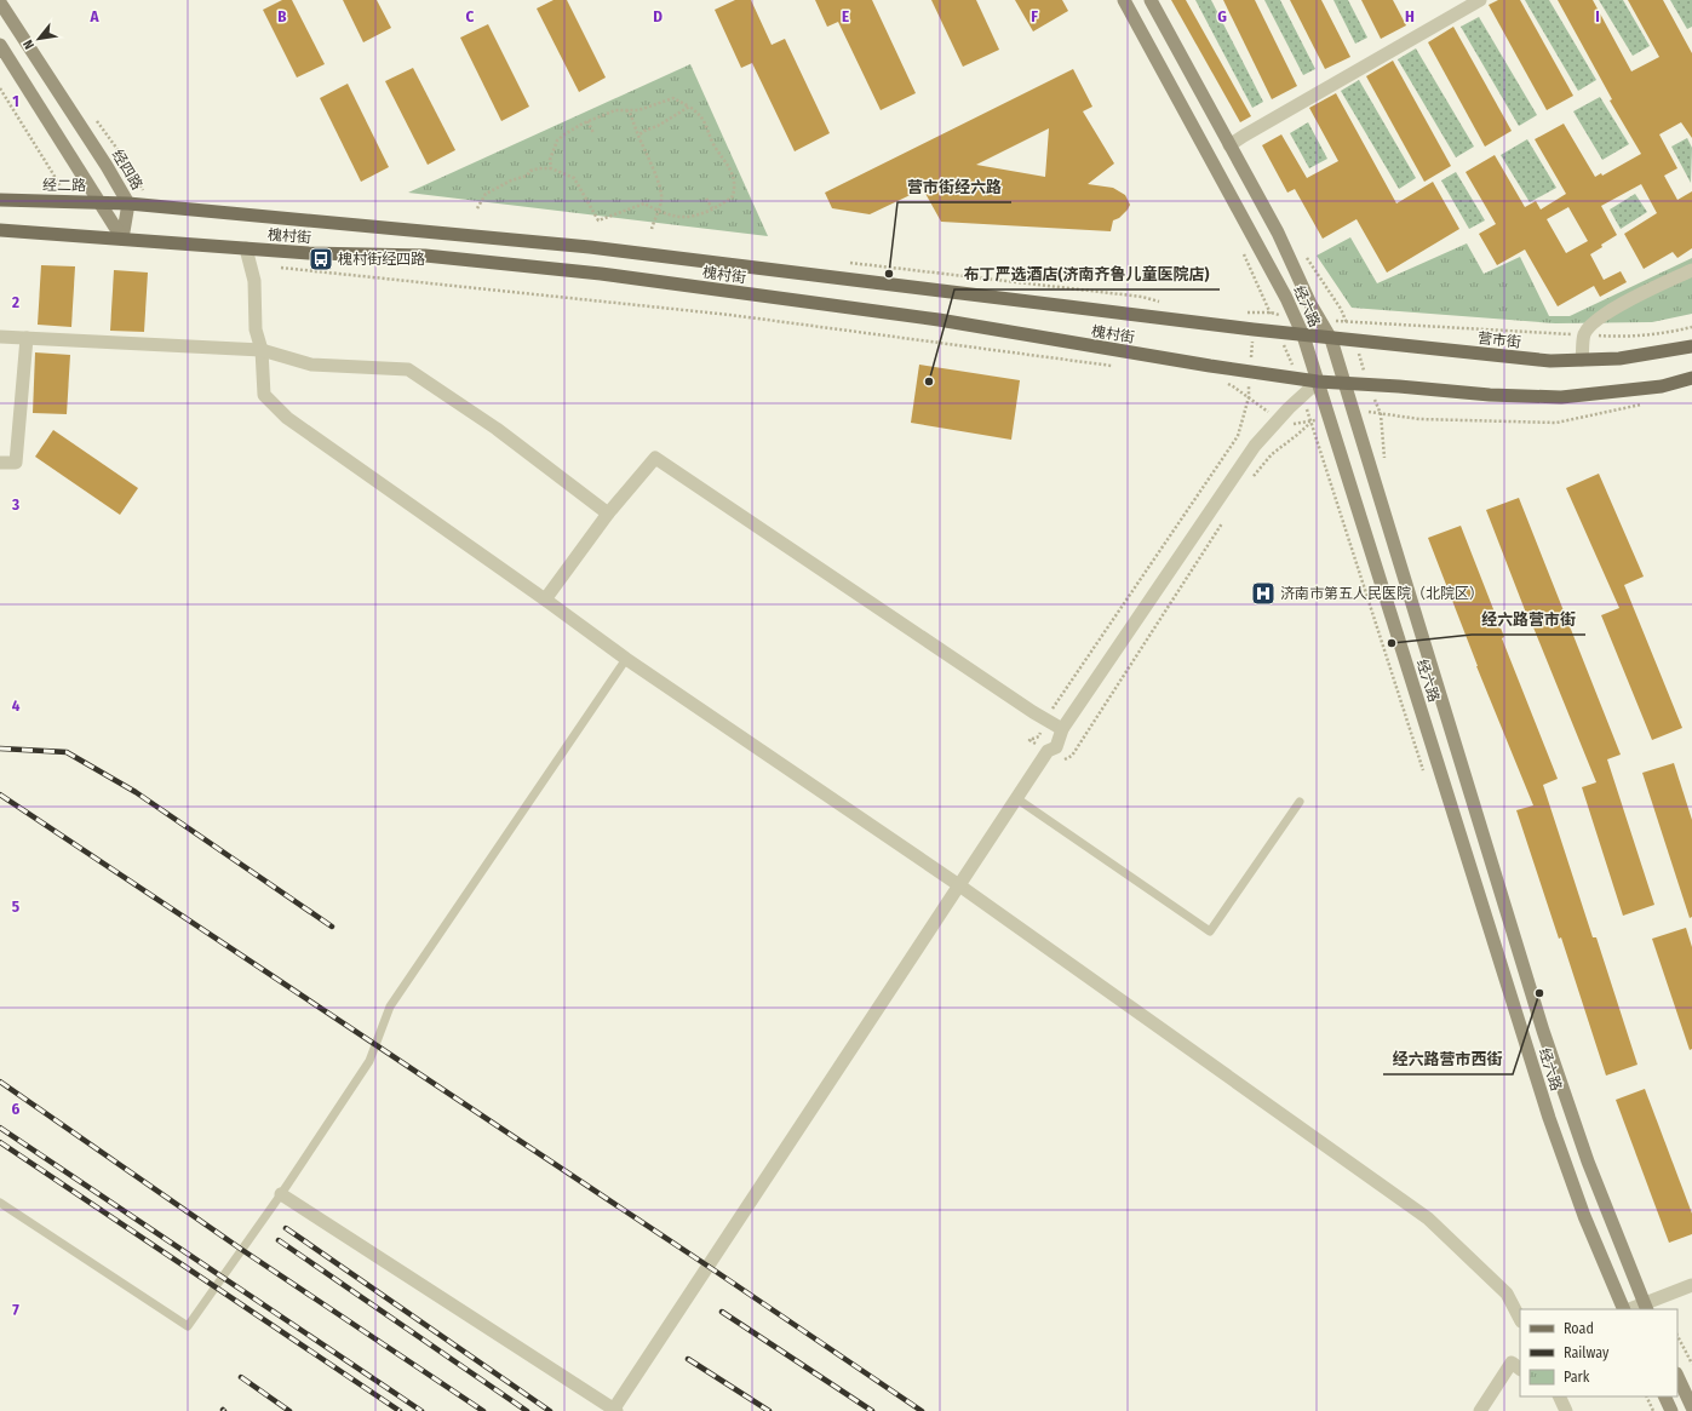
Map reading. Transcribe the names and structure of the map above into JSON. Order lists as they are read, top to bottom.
{
  "streets": {
    "main road": [
      "经四路",
      "经二路",
      "槐村街",
      "经六路",
      "营市街"
    ]
  },
  "crossings": [
    ["经四路", "经二路"],
    ["经四路", "槐村街"],
    ["经二路", "槐村街"],
    ["槐村街", "经六路"],
    ["槐村街", "营市街"],
    ["经六路", "营市街"]
  ],
  "places": {
    "bus stop": ["槐村街经四路"],
    "other": [
      "营市街经六路",
      "布丁严选酒店(济南齐鲁儿童医院店)",
      "经六路营市街",
      "经六路营市西街"
    ],
    "hospital": ["济南市第五人民医院（北院区）"]
  },
  "legend": ["Road", "Railway", "Park"],
  "north": "bottom left",
  "grid": {
    "columns": [
      "A",
      "B",
      "C",
      "D",
      "E",
      "F",
      "G",
      "H",
      "I"
    ],
    "rows": [
      "1",
      "2",
      "3",
      "4",
      "5",
      "6",
      "7"
    ]
  }
}
